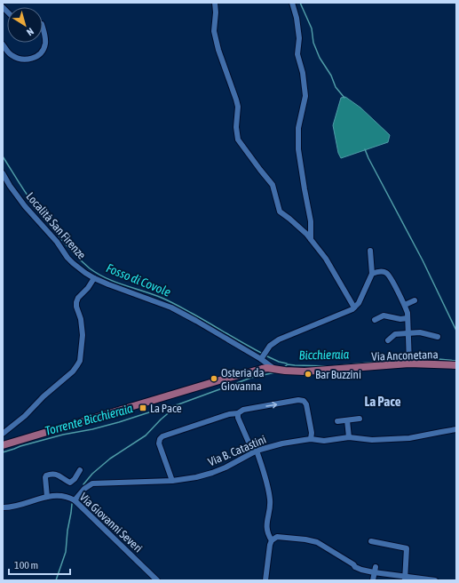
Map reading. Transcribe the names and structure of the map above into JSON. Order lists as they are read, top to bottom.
{
  "streets": {
    "main road": ["Via Anconetana"],
    "street": ["Località San Firenze", "Via B. Catastini", "Via Giovanni Severi"]
  },
  "crossings": [
    ["Località San Firenze", "Via Anconetana"],
    ["Via B. Catastini", "Via Giovanni Severi"]
  ],
  "districts": ["La Pace"],
  "water": ["Fosso di Covole", "Bicchieraia", "Torrente Bicchieraia"],
  "places": {
    "other": ["Bar Buzzini", "Osteria da Giovanna"],
    "transit": ["La Pace"]
  },
  "scale_bar": "100 m",
  "north": "bottom right"
}
